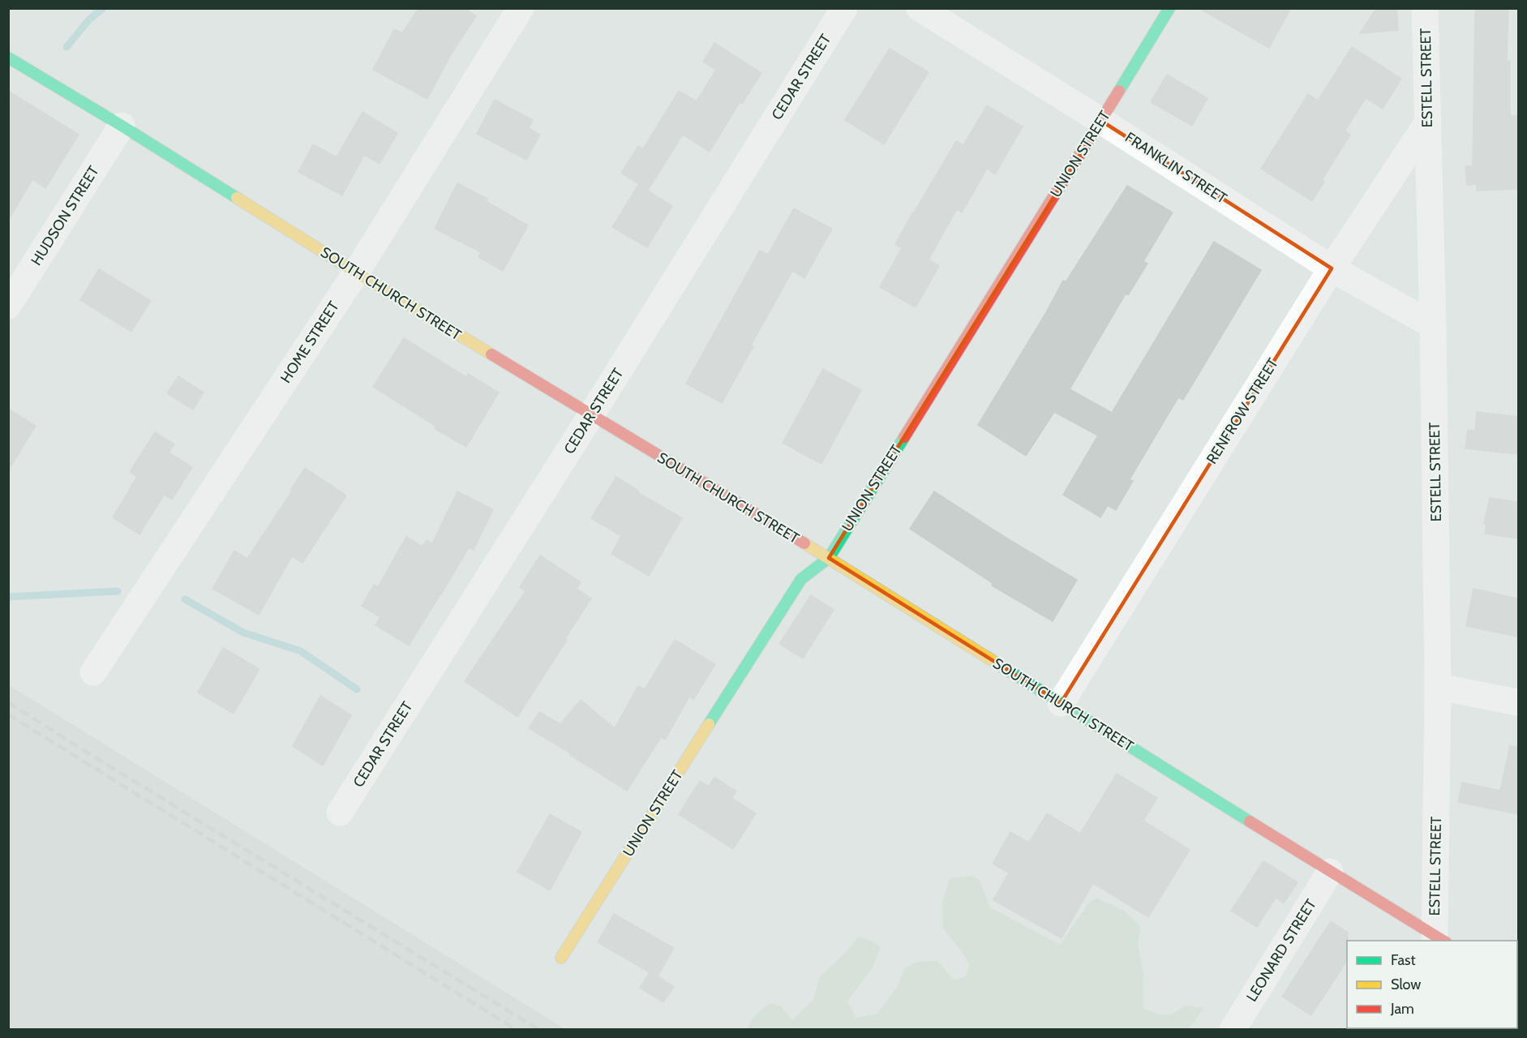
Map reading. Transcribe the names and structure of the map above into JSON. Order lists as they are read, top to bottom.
{
  "streets": {
    "main road": ["UNION STREET", "SOUTH CHURCH STREET"],
    "street": [
      "CEDAR STREET",
      "ESTELL STREET",
      "FRANKLIN STREET",
      "HUDSON STREET",
      "HOME STREET",
      "RENFROW STREET",
      "LEONARD STREET"
    ]
  },
  "crossings": [
    ["CEDAR STREET", "SOUTH CHURCH STREET"],
    ["ESTELL STREET", "FRANKLIN STREET"],
    ["ESTELL STREET", "SOUTH CHURCH STREET"],
    ["ESTELL STREET", "RENFROW STREET"],
    ["UNION STREET", "FRANKLIN STREET"],
    ["UNION STREET", "SOUTH CHURCH STREET"],
    ["FRANKLIN STREET", "RENFROW STREET"],
    ["HUDSON STREET", "SOUTH CHURCH STREET"],
    ["SOUTH CHURCH STREET", "HOME STREET"],
    ["SOUTH CHURCH STREET", "RENFROW STREET"],
    ["SOUTH CHURCH STREET", "LEONARD STREET"]
  ],
  "legend": ["Fast", "Slow", "Jam"]
}
